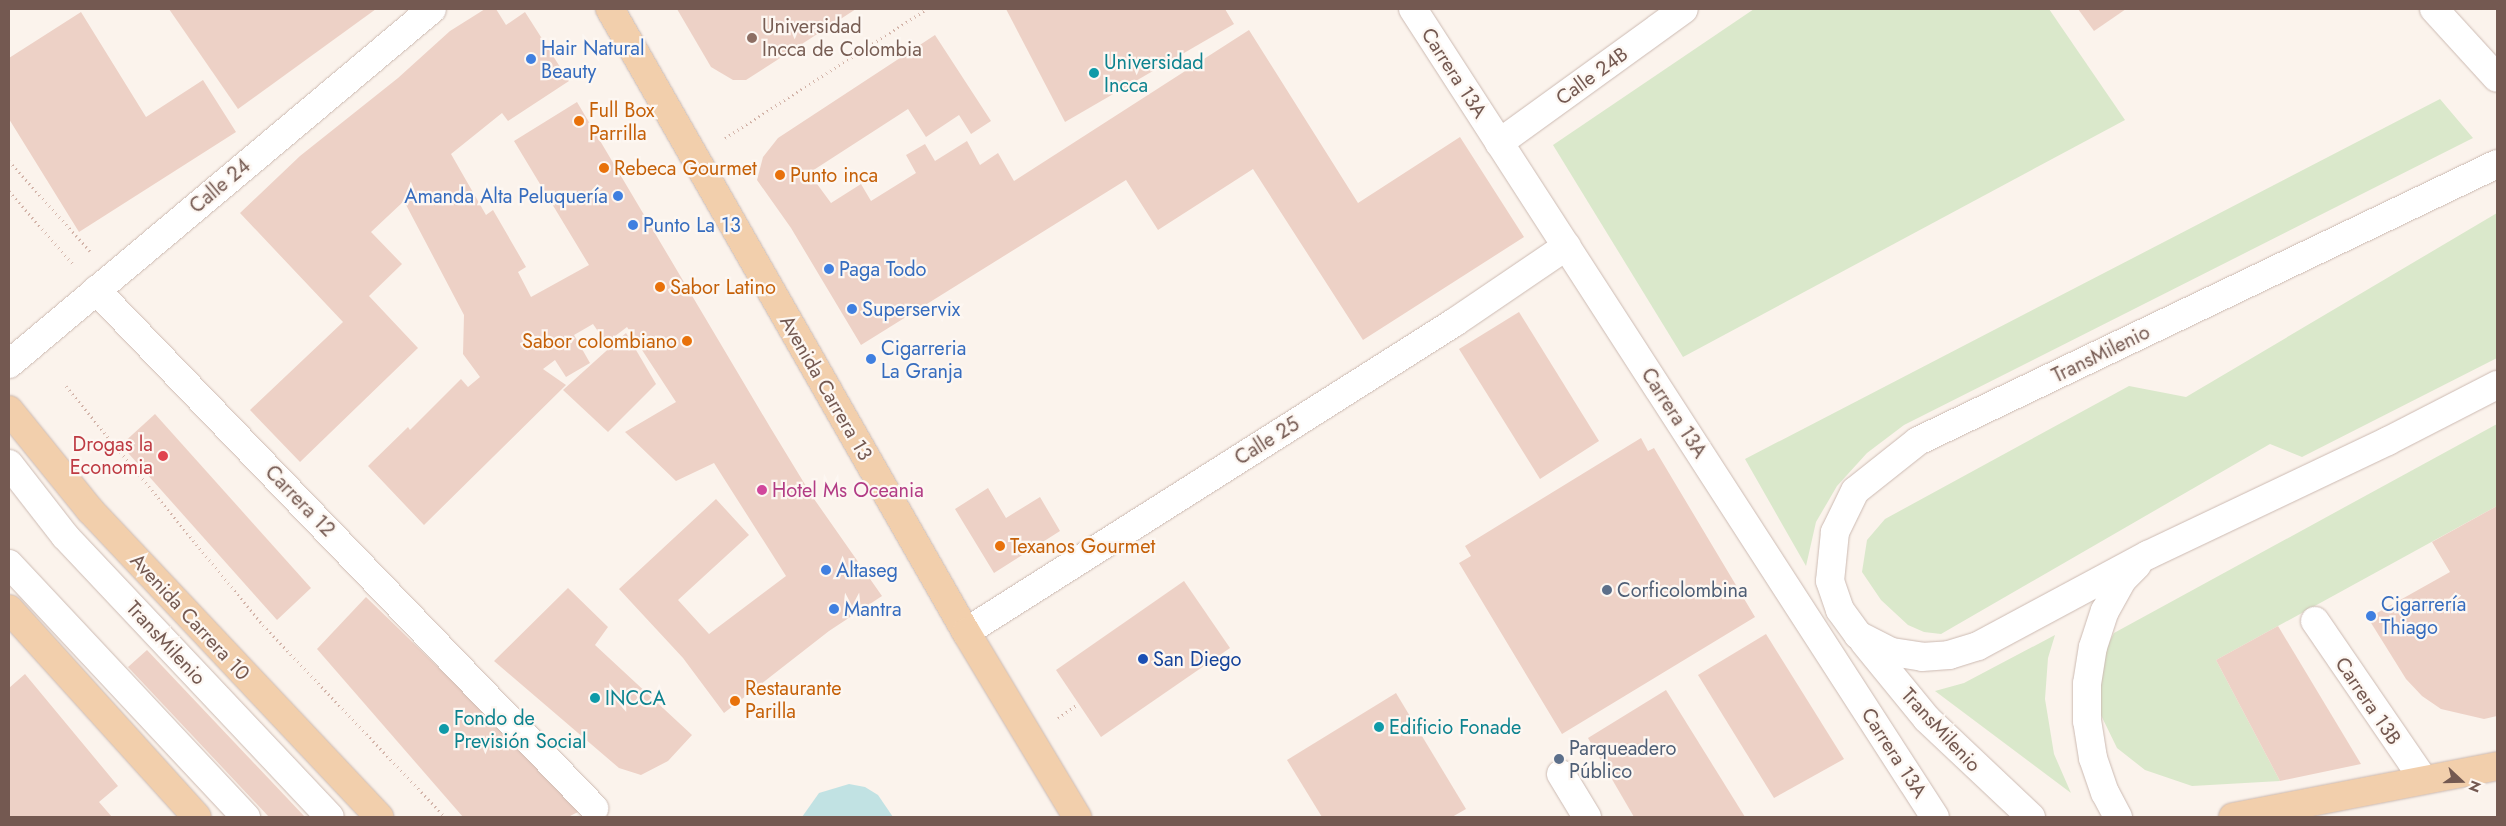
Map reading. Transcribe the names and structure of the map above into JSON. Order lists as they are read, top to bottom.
{
  "streets": {
    "main road": ["Avenida Carrera 13", "Avenida Carrera 10"],
    "street": [
      "Carrera 13A",
      "Calle 24B",
      "Calle 24",
      "TransMilenio",
      "Calle 25",
      "Carrera 12",
      "Carrera 13B"
    ]
  },
  "crossings": [
    ["Carrera 13A", "Calle 24B"],
    ["Carrera 13A", "Calle 25"],
    ["Calle 24", "Carrera 12"],
    ["Avenida Carrera 13", "Calle 25"]
  ],
  "places": [
    "Universidad Incca de Colombia",
    "Hair Natural Beauty",
    "Universidad Incca",
    "Full Box Parrilla",
    "Rebeca Gourmet",
    "Punto inca",
    "Amanda Alta Peluquería",
    "Punto La 13",
    "Paga Todo",
    "Sabor Latino",
    "Superservix",
    "Sabor colombiano",
    "Cigarreria La Granja",
    "Drogas la Economia",
    "Hotel Ms Oceania",
    "Texanos Gourmet",
    "Altaseg",
    "Corficolombina",
    "Mantra",
    "Cigarrería Thiago",
    "San Diego",
    "INCCA",
    "Restaurante Parilla",
    "Edificio Fonade",
    "Fondo de Previsión Social",
    "Parqueadero Público"
  ],
  "north": "right"
}
